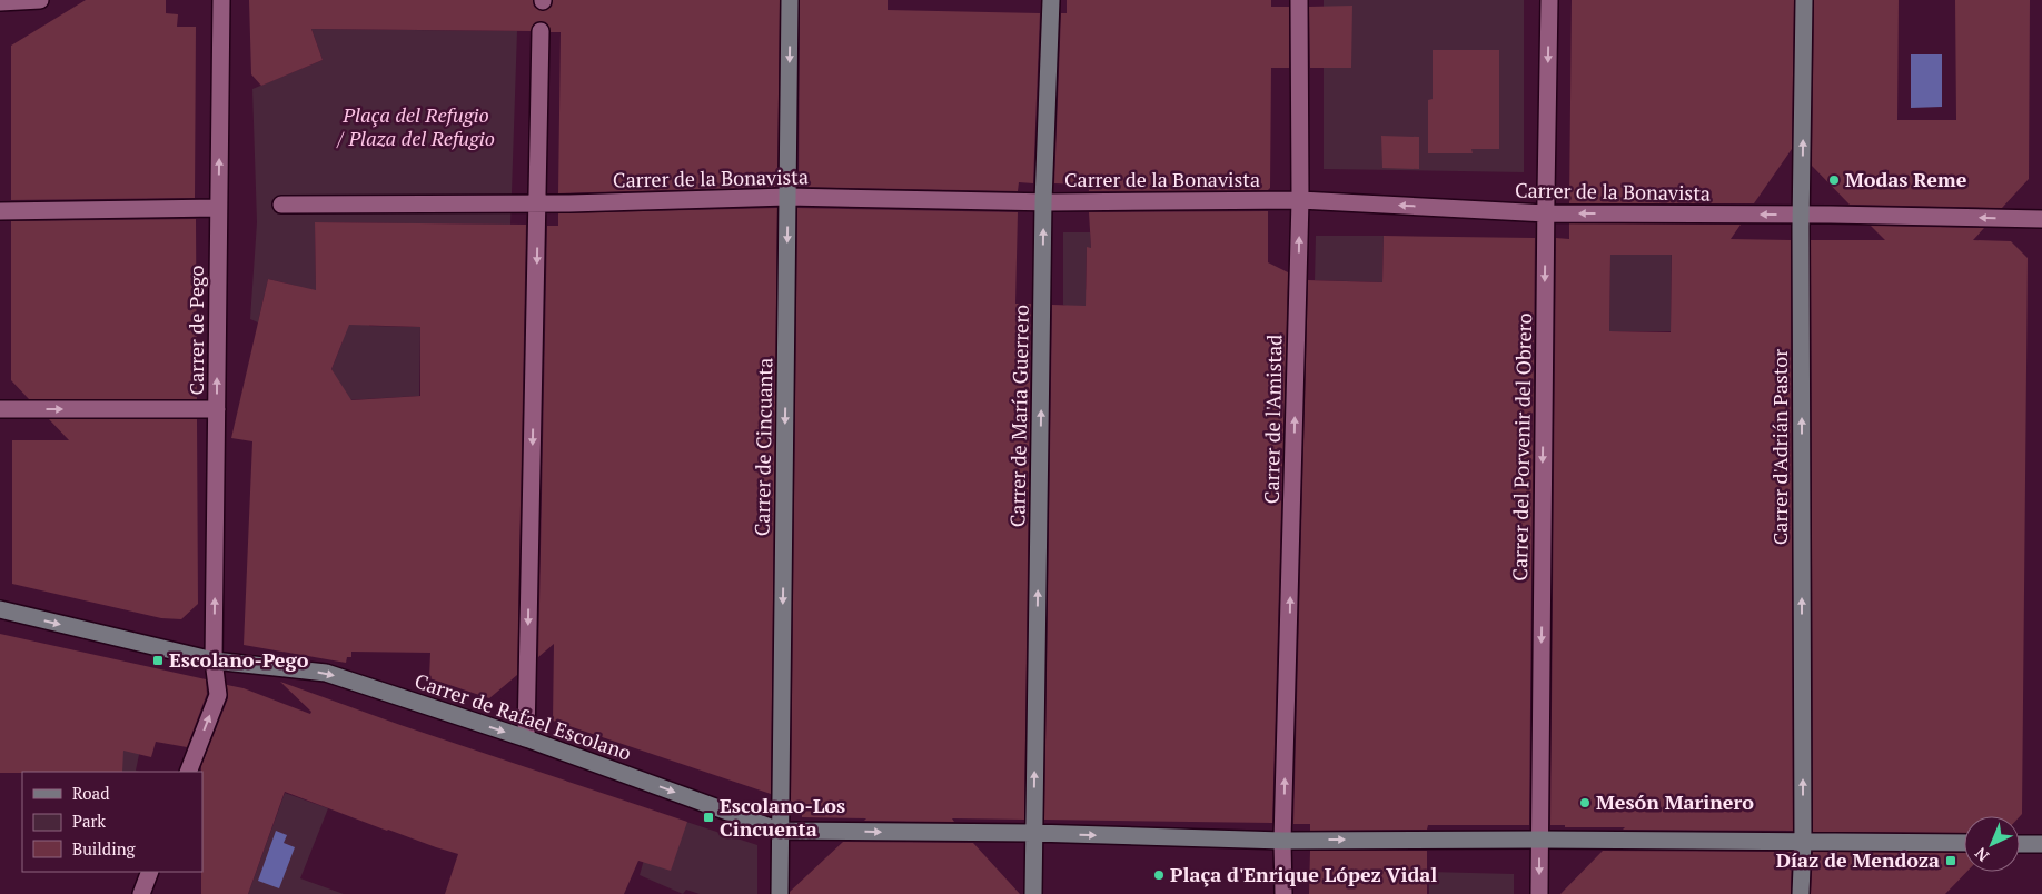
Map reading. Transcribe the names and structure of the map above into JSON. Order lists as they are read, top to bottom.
{
  "streets": {
    "street": [
      "Carrer de la Bonavista",
      "Carrer de Pego",
      "Carrer de María Guerrero",
      "Carrer de l'Amistad",
      "Carrer de Cincuanta",
      "Carrer del Porvenir del Obrero",
      "Carrer d'Adrián Pastor",
      "Carrer de Rafael Escolano"
    ]
  },
  "crossings": [
    ["Carrer de la Bonavista", "Carrer de María Guerrero"],
    ["Carrer de la Bonavista", "Carrer de l'Amistad"],
    ["Carrer de la Bonavista", "Carrer de Cincuanta"],
    ["Carrer de la Bonavista", "Carrer del Porvenir del Obrero"],
    ["Carrer de la Bonavista", "Carrer d'Adrián Pastor"],
    ["Carrer de Pego", "Carrer de Rafael Escolano"],
    ["Carrer de María Guerrero", "Carrer de Rafael Escolano"],
    ["Carrer de Cincuanta", "Carrer de Rafael Escolano"]
  ],
  "one_way": [
    "Carrer de la Bonavista",
    "Carrer de Pego",
    "Carrer de María Guerrero",
    "Carrer de l'Amistad",
    "Carrer de Cincuanta",
    "Carrer del Porvenir del Obrero",
    "Carrer d'Adrián Pastor",
    "Carrer de Rafael Escolano"
  ],
  "parks": ["Plaça del Refugio / Plaza del Refugio"],
  "places": {
    "other": ["Modas Reme", "Mesón Marinero", "Plaça d'Enrique López Vidal"],
    "transit": ["Escolano-Pego", "Escolano-Los Cincuenta", "Díaz de Mendoza"]
  },
  "legend": ["Road", "Park", "Building"],
  "north": "bottom left"
}
